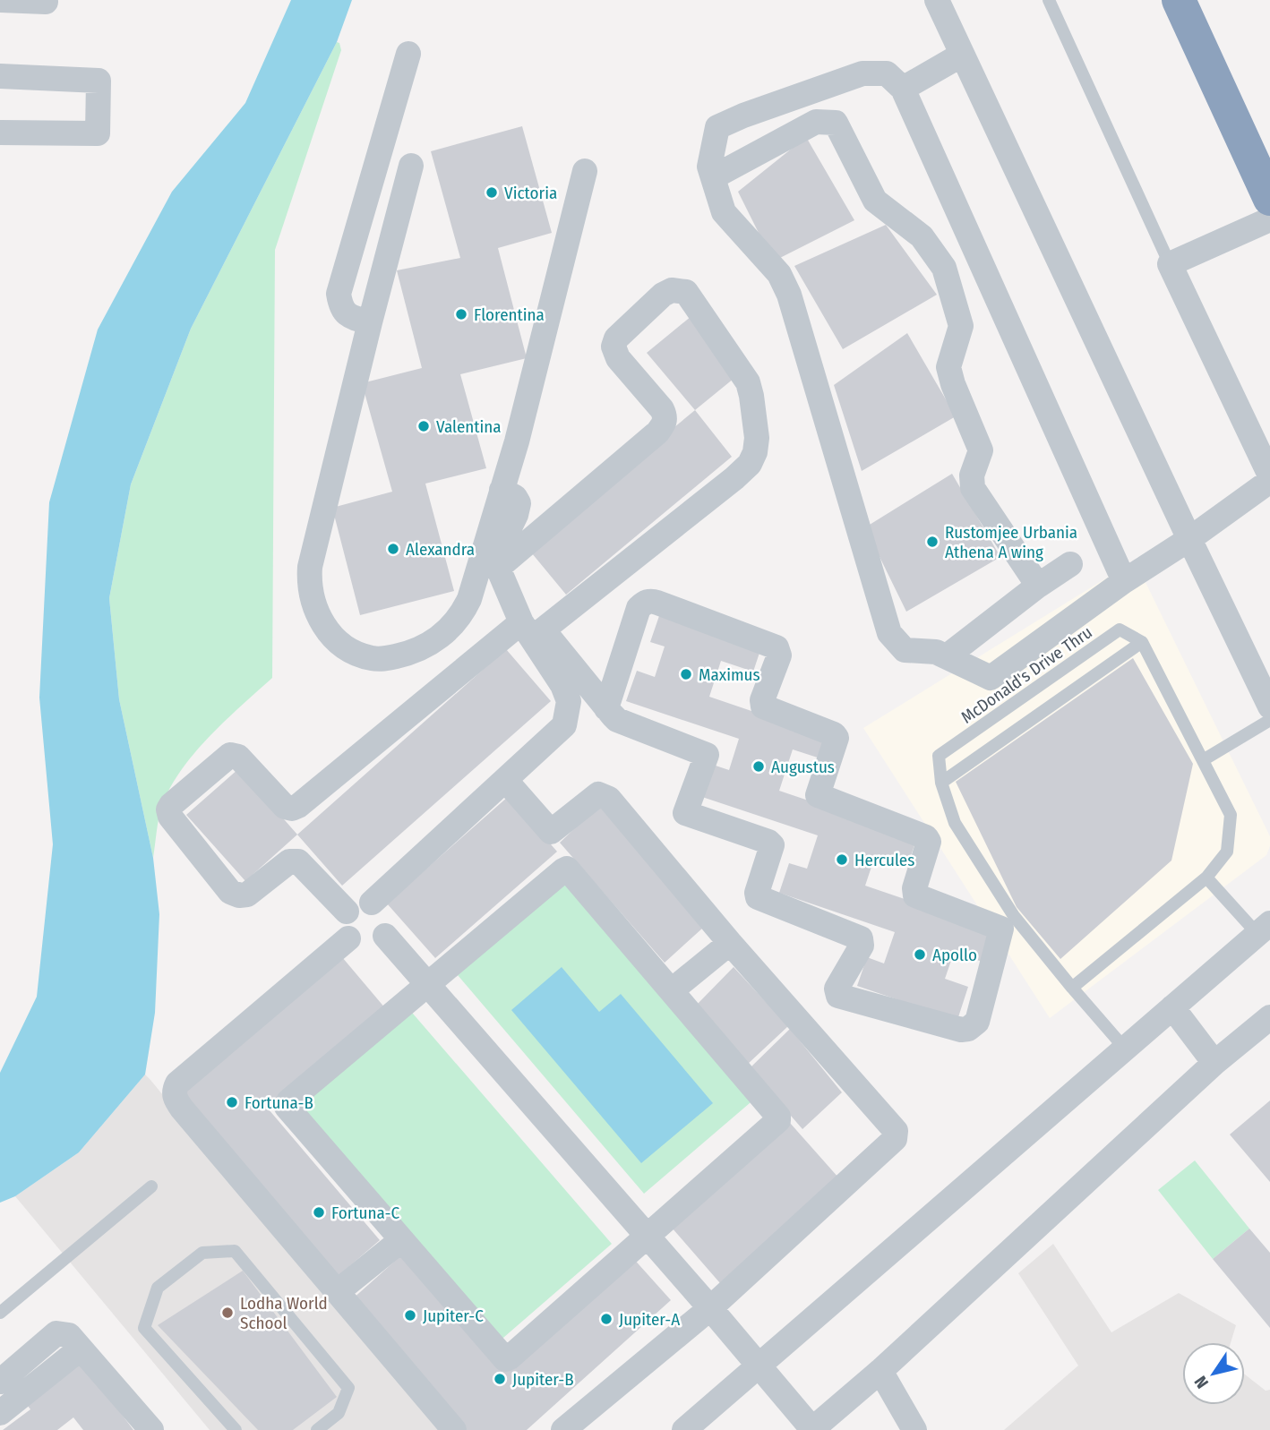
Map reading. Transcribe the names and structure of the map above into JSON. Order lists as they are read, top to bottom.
{
  "streets": {
    "lane": ["McDonald's Drive Thru"]
  },
  "places": [
    "Victoria",
    "Florentina",
    "Valentina",
    "Rustomjee Urbania Athena A wing",
    "Alexandra",
    "Maximus",
    "Augustus",
    "Hercules",
    "Apollo",
    "Fortuna-B",
    "Fortuna-C",
    "Lodha World School",
    "Jupiter-C",
    "Jupiter-A",
    "Jupiter-B"
  ],
  "north": "bottom left"
}
